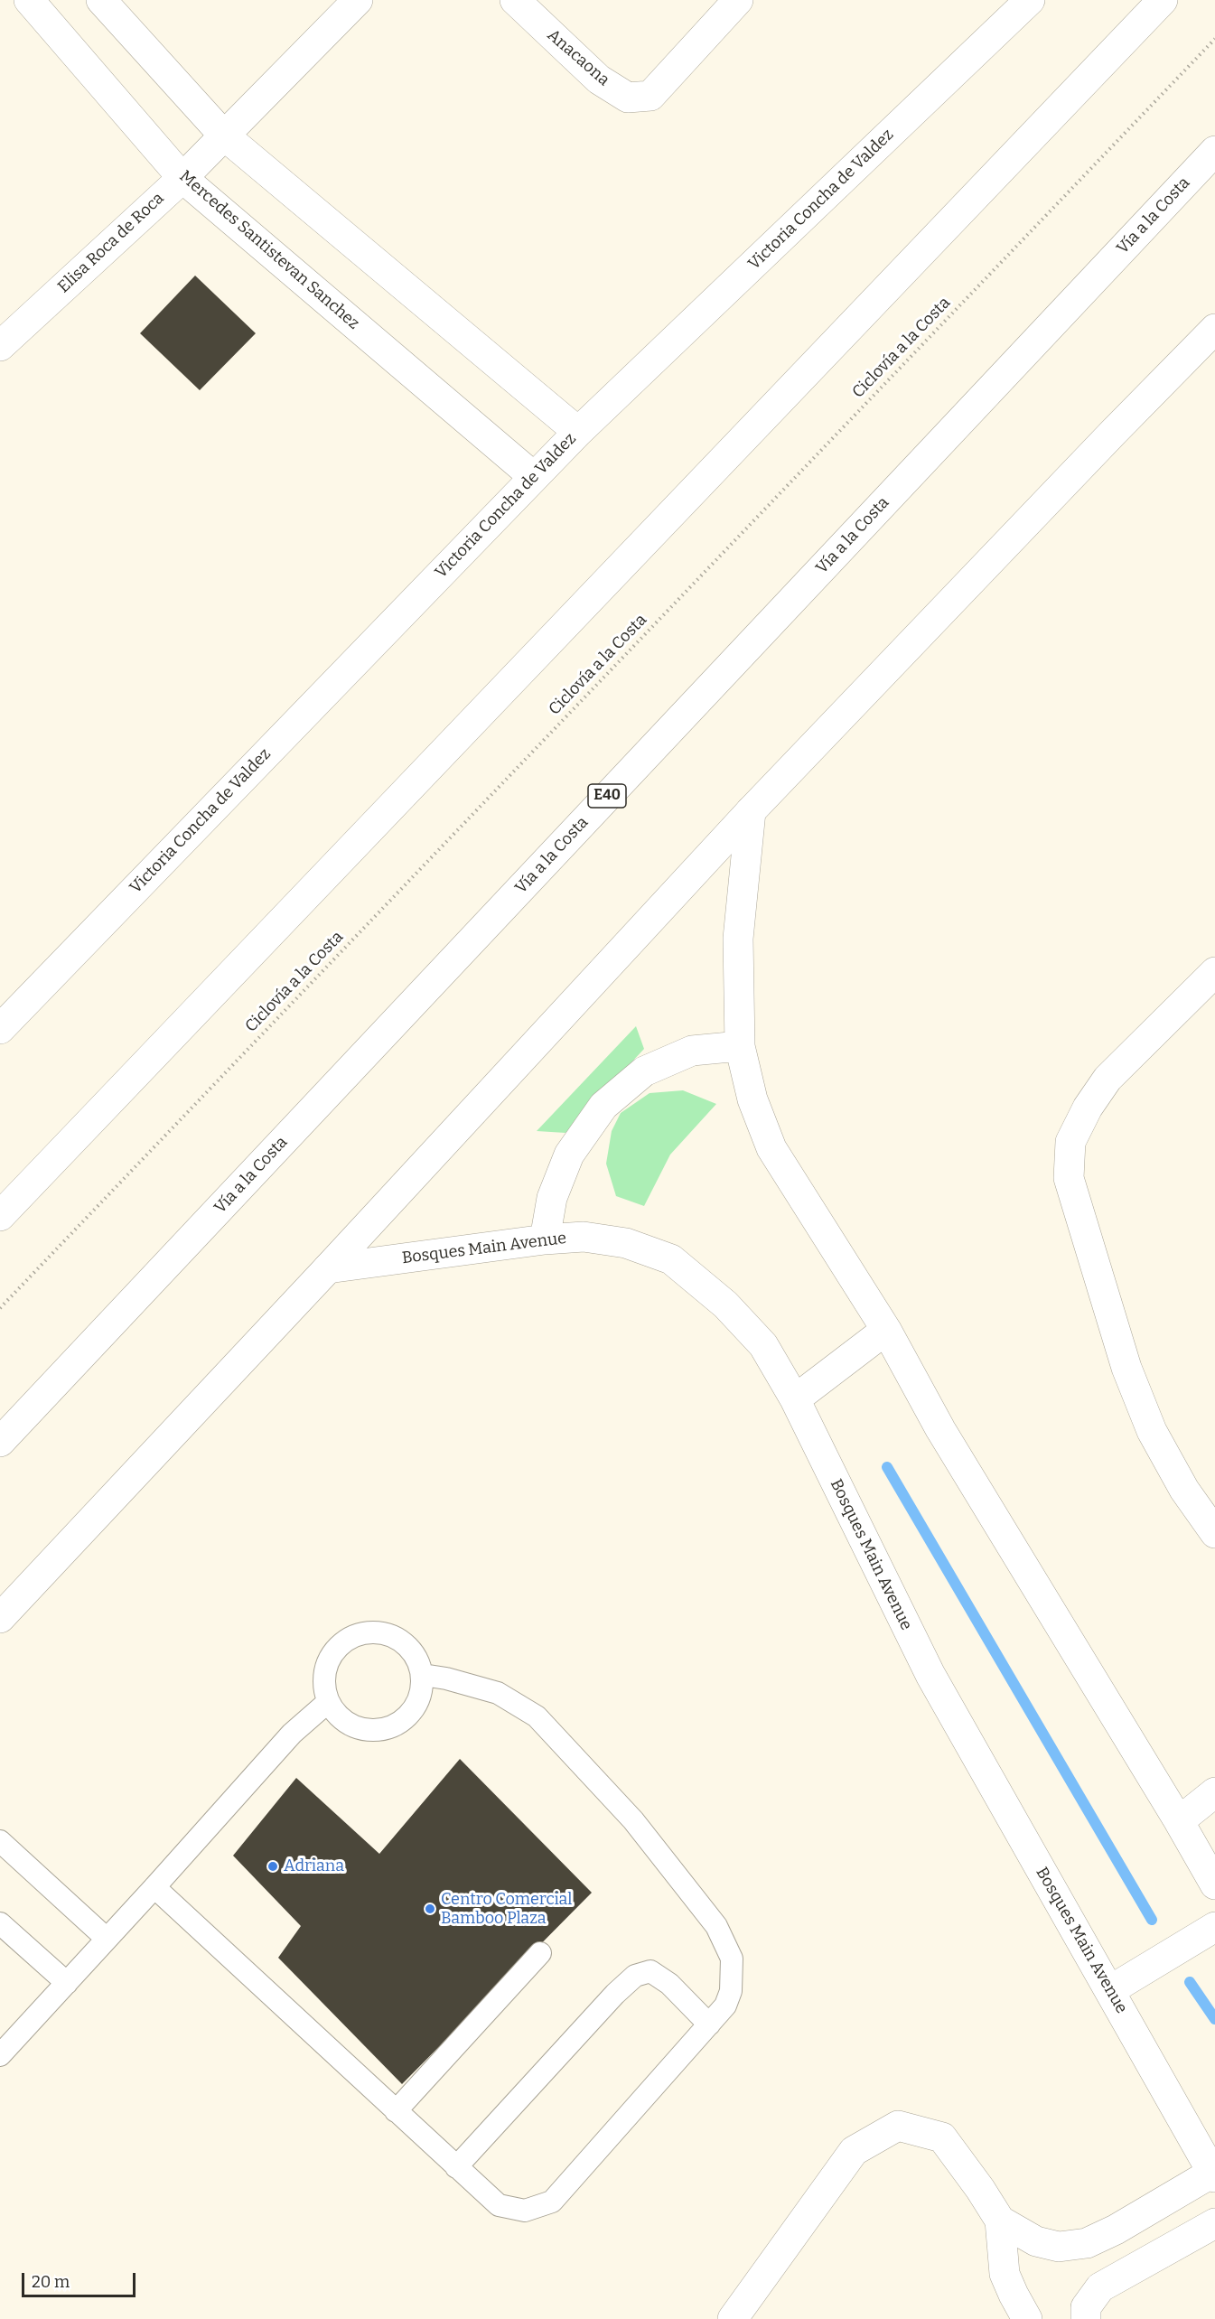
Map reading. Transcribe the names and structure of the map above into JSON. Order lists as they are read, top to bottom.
{
  "streets": {
    "main road": [
      "Anacaona",
      "Victoria Concha de Valdez",
      "Vía a la Costa",
      "Elisa Roca de Roca",
      "Mercedes Santistevan Sanchez",
      "E40",
      "Bosques Main Avenue"
    ],
    "path": ["Ciclovía a la Costa"]
  },
  "crossings": [
    ["Victoria Concha de Valdez", "Mercedes Santistevan Sanchez"],
    ["Elisa Roca de Roca", "Mercedes Santistevan Sanchez"]
  ],
  "places": ["Adriana", "Centro Comercial Bamboo Plaza"],
  "scale_bar": "20 m"
}
